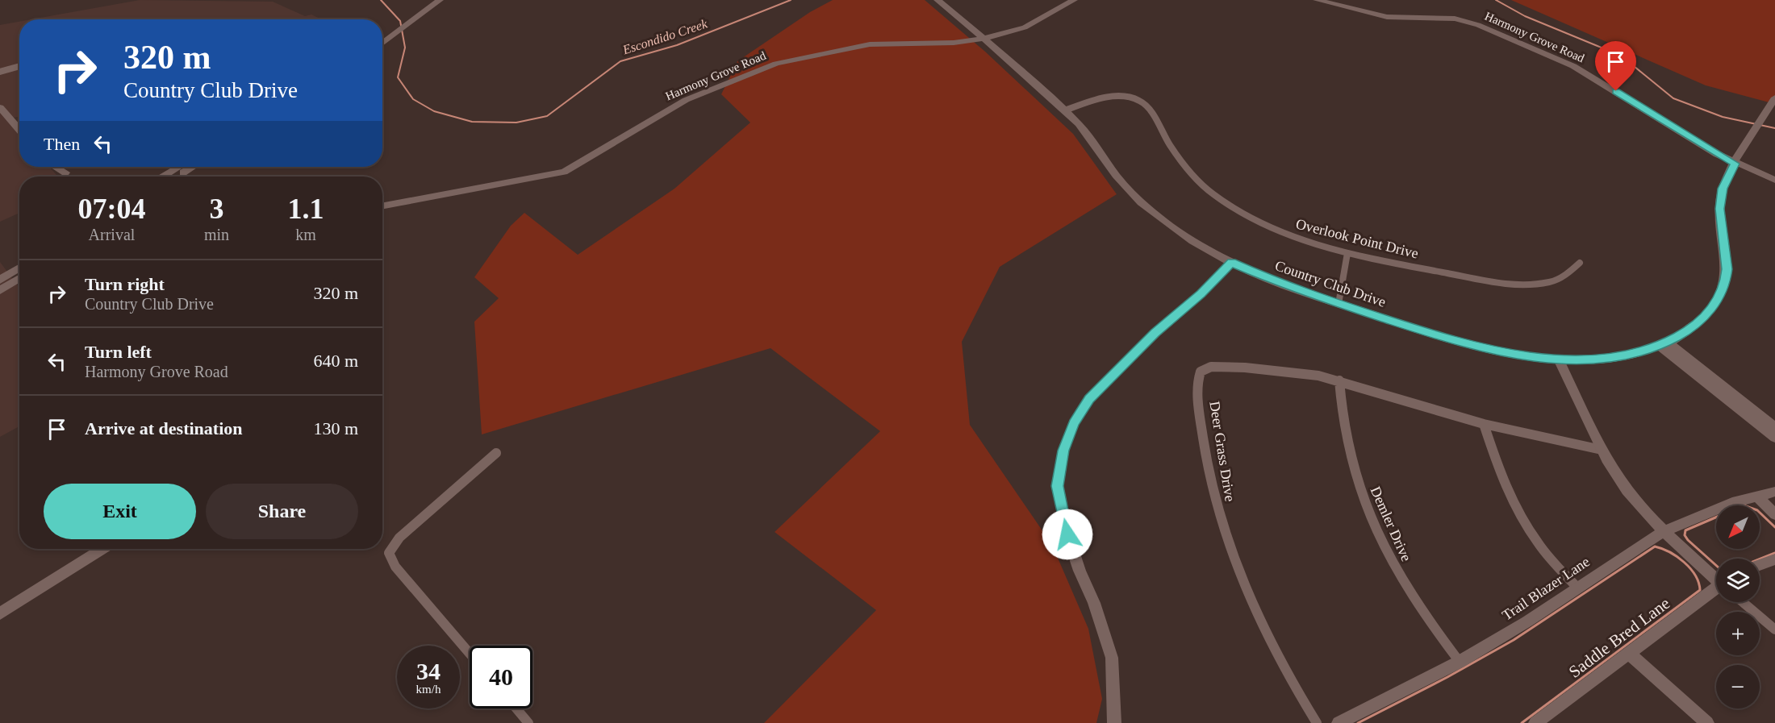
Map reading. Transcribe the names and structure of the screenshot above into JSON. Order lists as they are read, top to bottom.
{
  "streets": {
    "street": [
      "Harmony Grove Road",
      "Overlook Point Drive",
      "Country Club Drive",
      "Deer Grass Drive",
      "Demler Drive",
      "Trail Blazer Lane",
      "Saddle Bred Lane"
    ]
  },
  "crossings": [
    ["Harmony Grove Road", "Country Club Drive"],
    ["Overlook Point Drive", "Country Club Drive"],
    ["Deer Grass Drive", "Demler Drive"],
    ["Demler Drive", "Trail Blazer Lane"]
  ],
  "water": ["Escondido Creek"],
  "north": "bottom left",
  "page": {
    "turn": ["320 m", "Country Club Drive"],
    "then": "Then",
    "eta": [
      "07:04",
      "Arrival",
      "3",
      "min",
      "1.1",
      "km"
    ],
    "list": [
      {
        "name": "Turn right",
        "note": "Country Club Drive",
        "value": "320 m"
      },
      {
        "name": "Turn left",
        "note": "Harmony Grove Road",
        "value": "640 m"
      },
      {
        "name": "Arrive at destination",
        "value": "130 m"
      }
    ],
    "buttons": ["Exit", "Share"],
    "map_buttons": ["+", "−"],
    "speed": "34 km/h",
    "limit": "40"
  }
}
